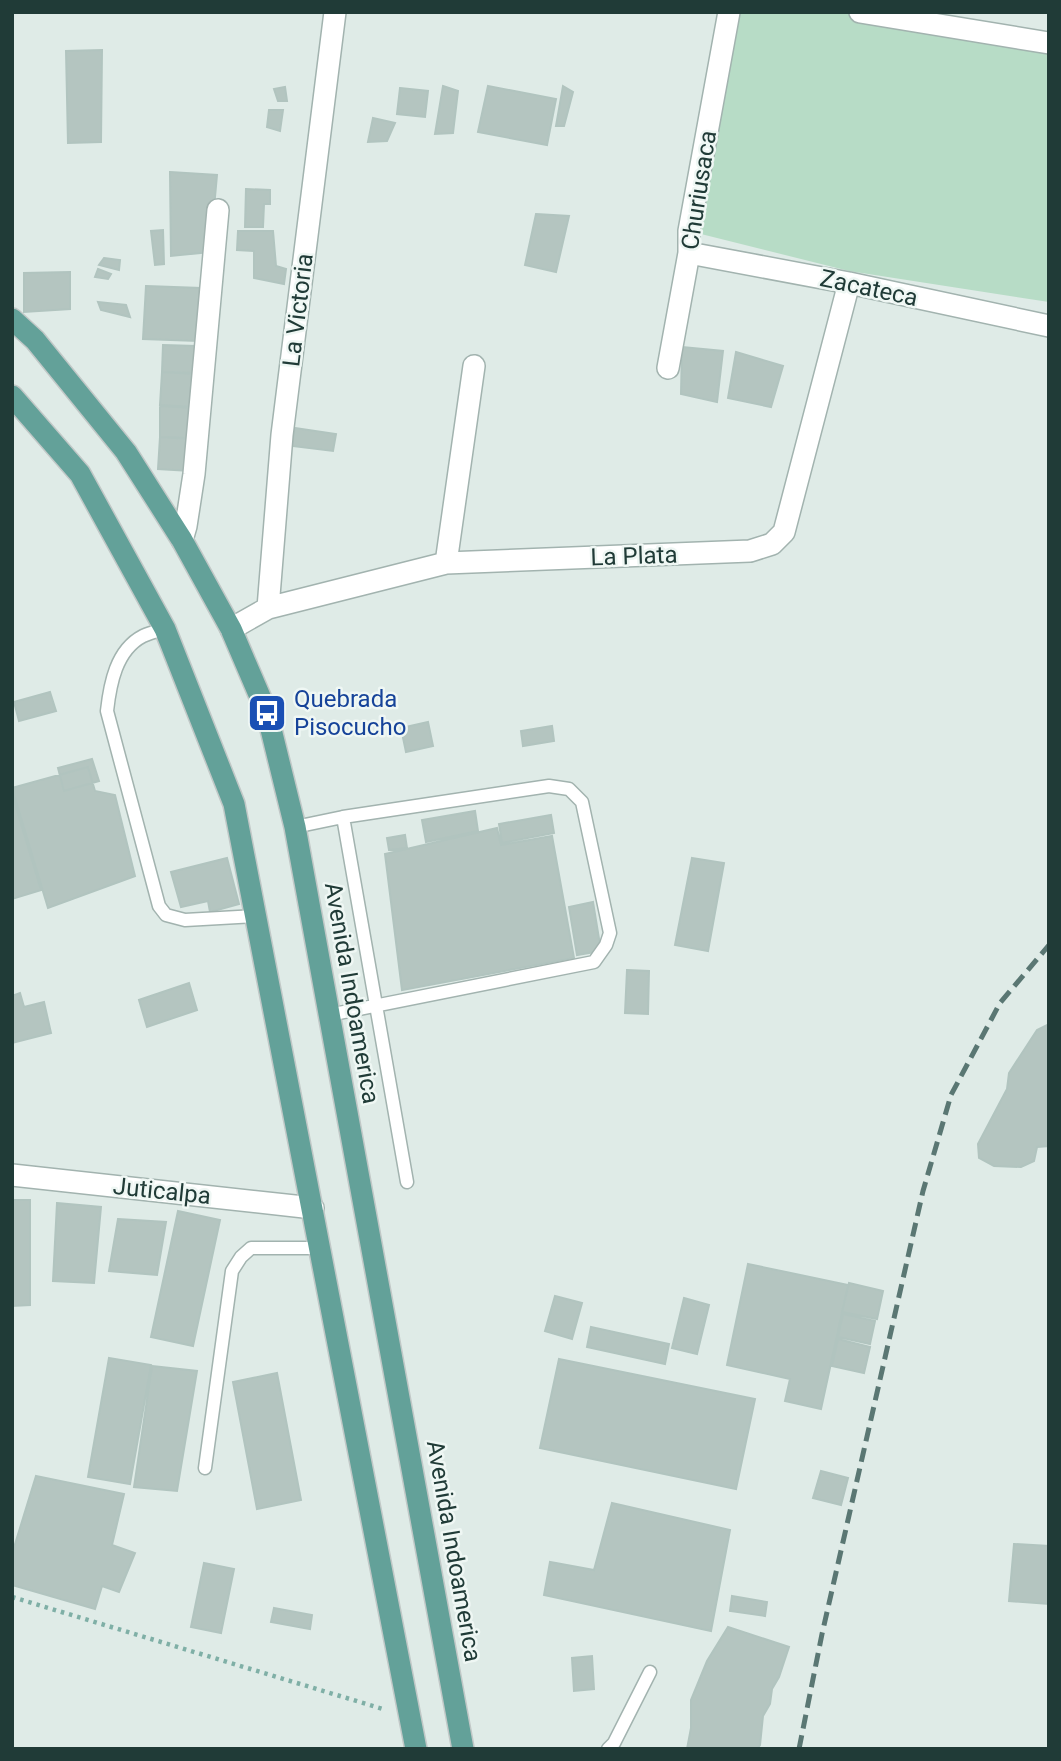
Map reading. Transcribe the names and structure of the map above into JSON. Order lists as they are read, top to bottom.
{
  "streets": {
    "main road": ["Avenida Indoamerica"],
    "street": [
      "Churiusaca",
      "Zacateca",
      "La Victoria",
      "La Plata",
      "Juticalpa"
    ]
  },
  "crossings": [
    ["Churiusaca", "Zacateca"],
    ["Zacateca", "La Plata"],
    ["La Victoria", "La Plata"],
    ["La Plata", "Avenida Indoamerica"]
  ],
  "places": {
    "bus stop": ["Quebrada Pisocucho"]
  }
}
